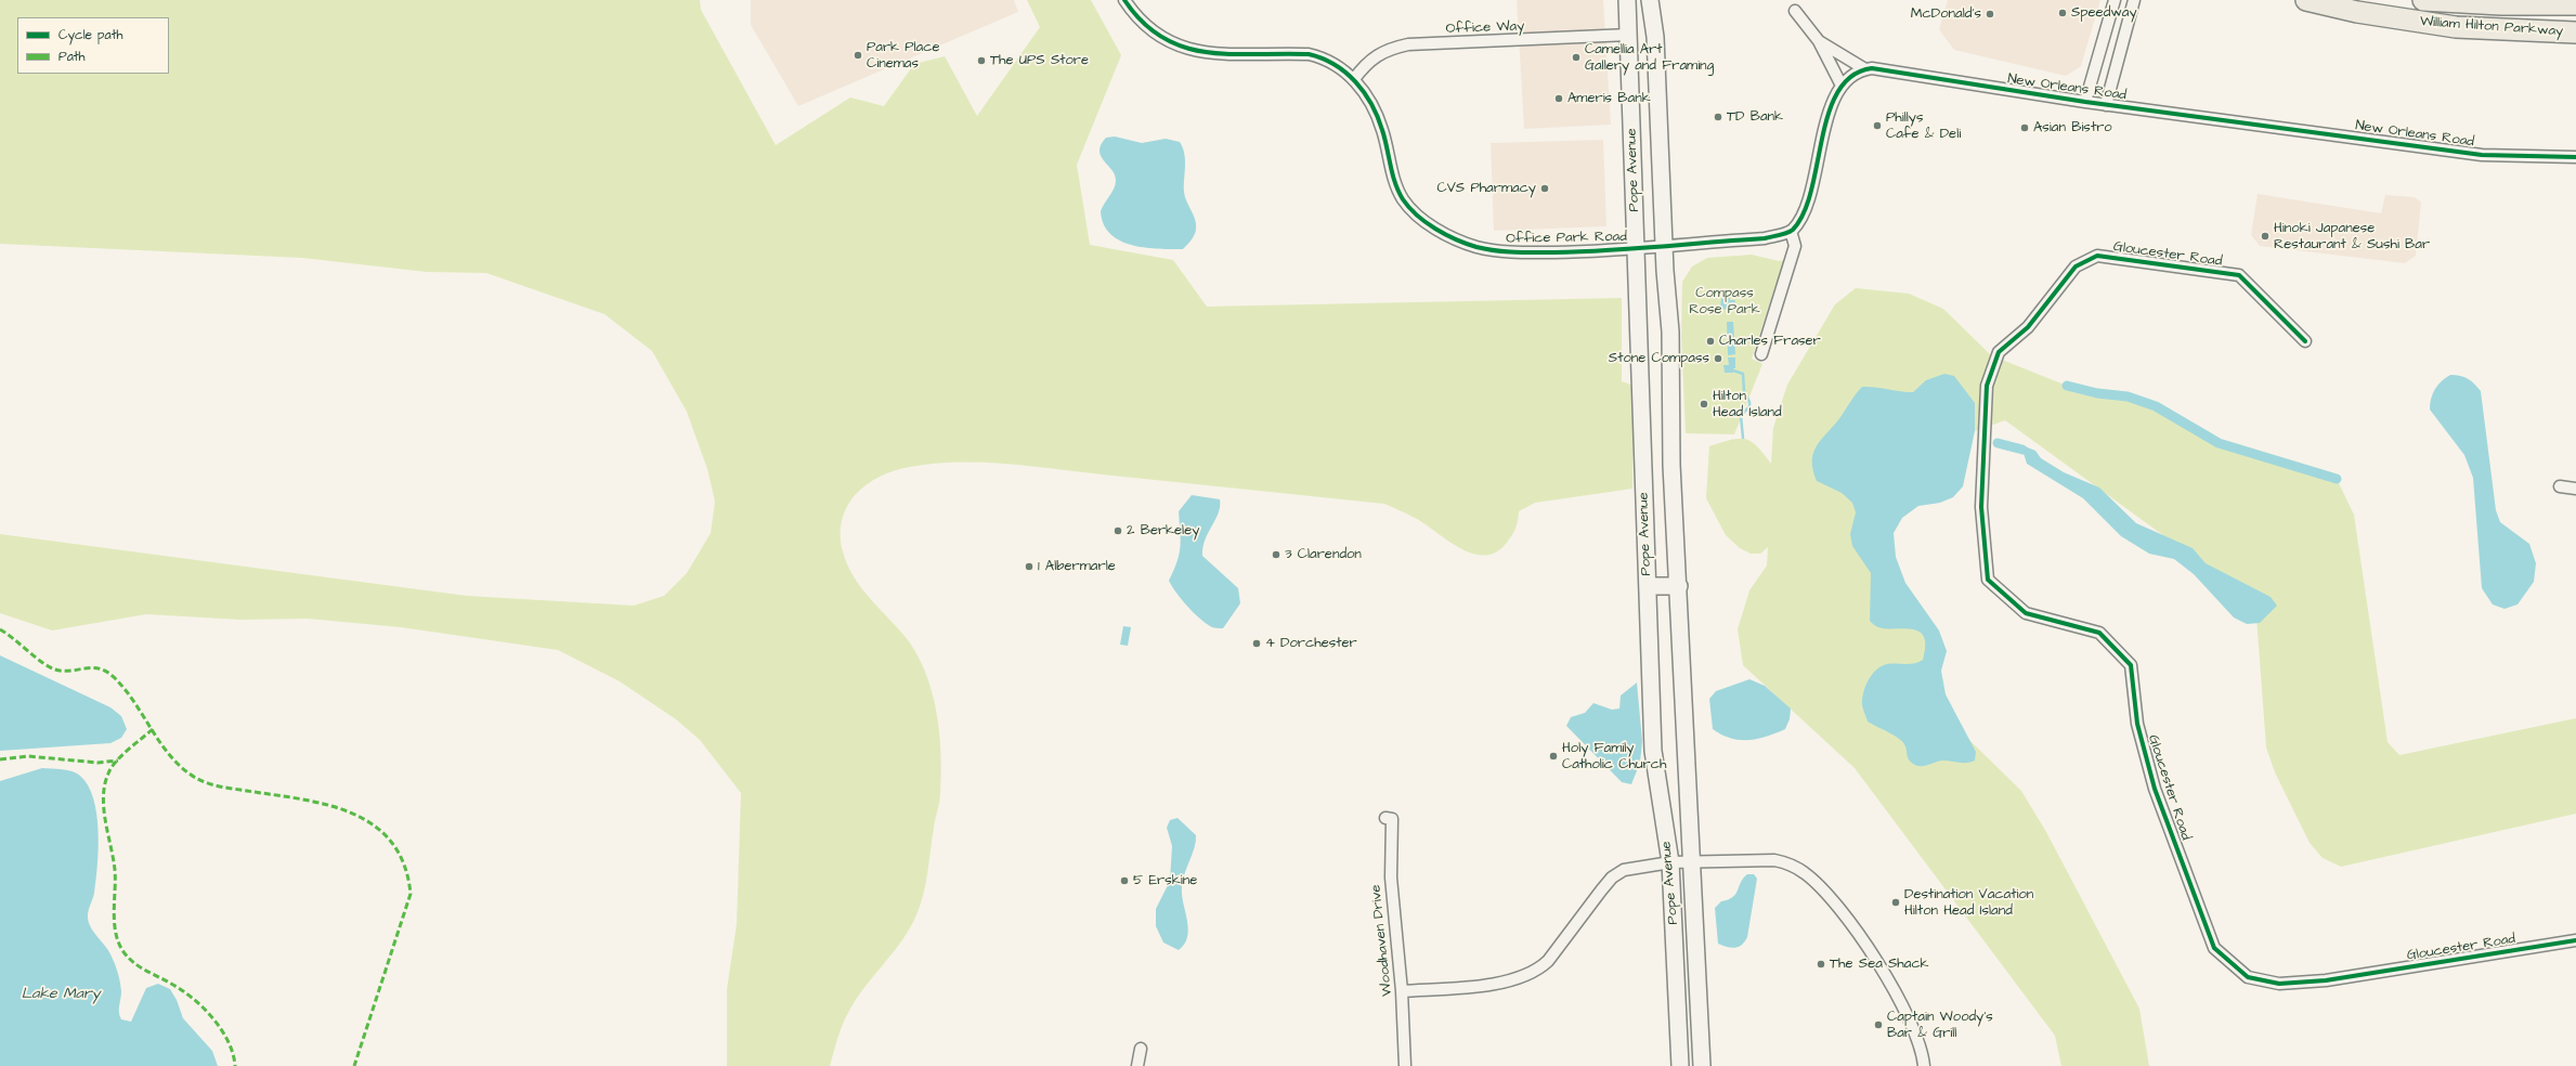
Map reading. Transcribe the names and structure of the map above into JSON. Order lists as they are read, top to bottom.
{
  "streets": {
    "highway": ["William Hilton Parkway"],
    "main road": ["Pope Avenue"],
    "street": [
      "Office Way",
      "New Orleans Road",
      "Office Park Road",
      "Gloucester Road",
      "Woodhaven Drive"
    ]
  },
  "crossings": [
    ["Office Way", "Pope Avenue"],
    ["Office Way", "Office Park Road"],
    ["Pope Avenue", "Office Park Road"]
  ],
  "water": ["Lake Mary"],
  "parks": ["Compass Rose Park"],
  "places": [
    "Speedway",
    "McDonald's",
    "Park Place Cinemas",
    "Camellia Art Gallery and Framing",
    "The UPS Store",
    "Ameris Bank",
    "TD Bank",
    "Phillys Cafe & Deli",
    "Asian Bistro",
    "CVS Pharmacy",
    "Hinoki Japanese Restaurant & Sushi Bar",
    "Charles Fraser",
    "Stone Compass",
    "Hilton Head Island",
    "2 Berkeley",
    "3 Clarendon",
    "1 Albermarle",
    "4 Dorchester",
    "Holy Family Catholic Church",
    "5 Erskine",
    "Destination Vacation Hilton Head Island",
    "The Sea Shack",
    "Captain Woody's Bar & Grill"
  ],
  "legend": ["Cycle path", "Path"]
}
